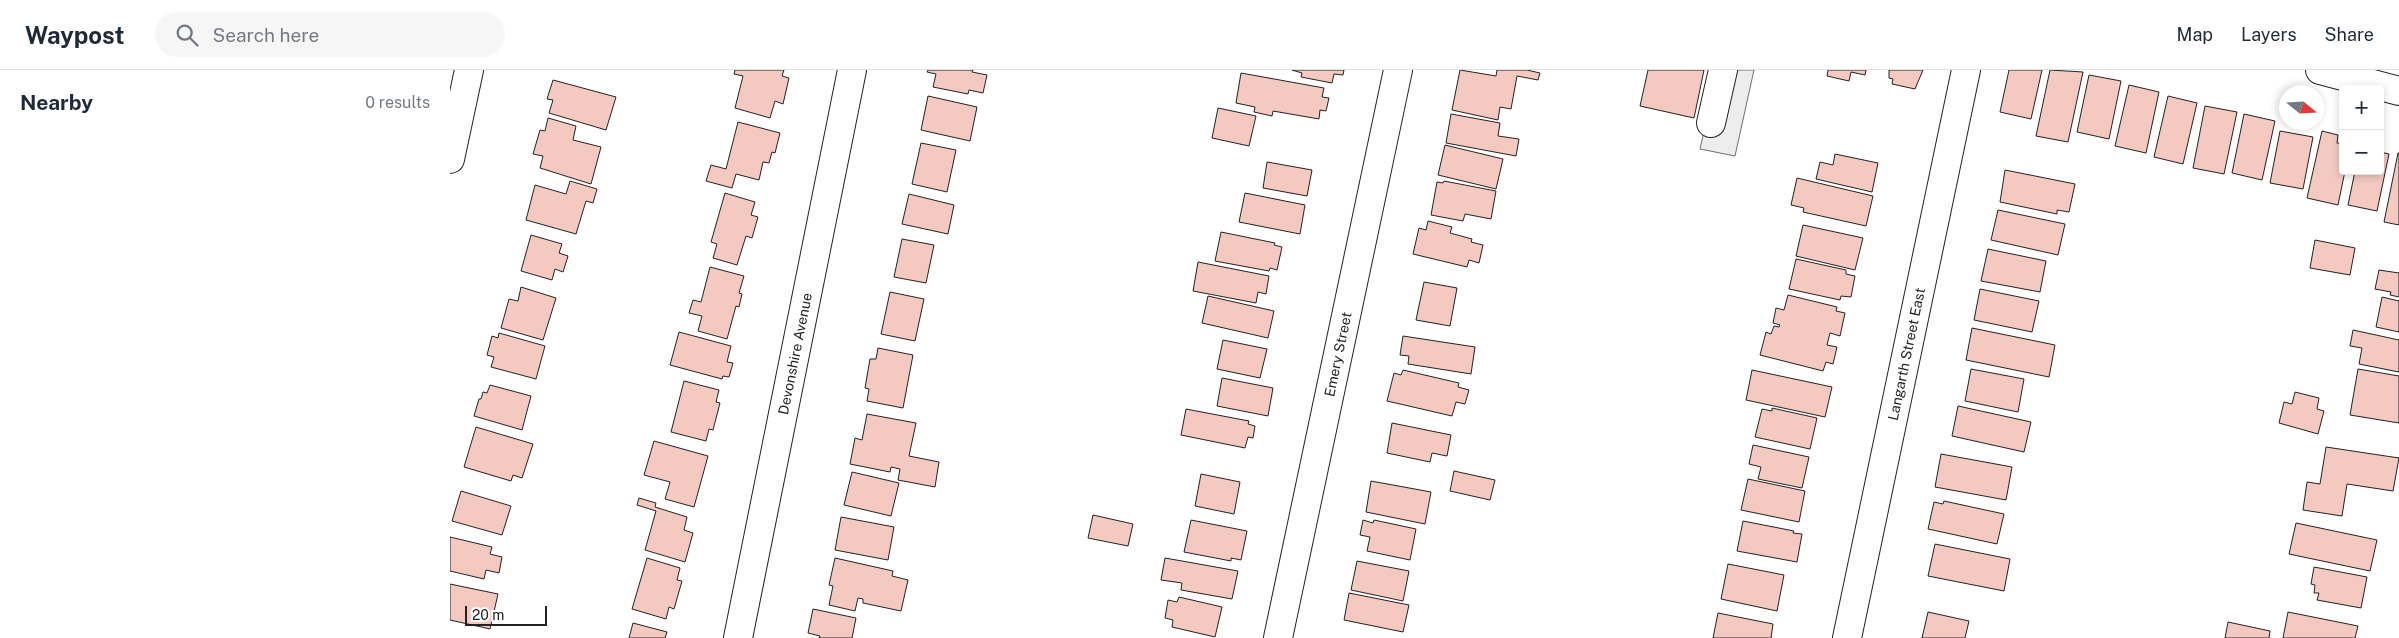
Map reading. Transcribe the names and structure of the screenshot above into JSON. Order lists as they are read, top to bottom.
{
  "streets": {
    "street": ["Devonshire Avenue", "Emery Street", "Langarth Street East"]
  },
  "scale_bar": "20 m",
  "north": "right",
  "page": {
    "header": "Waypost",
    "search": "Search here",
    "nav": ["Map", "Layers", "Share"],
    "heading": ["Nearby", "0 results"],
    "map_buttons": ["+", "−"],
    "scale": "20 m"
  }
}
